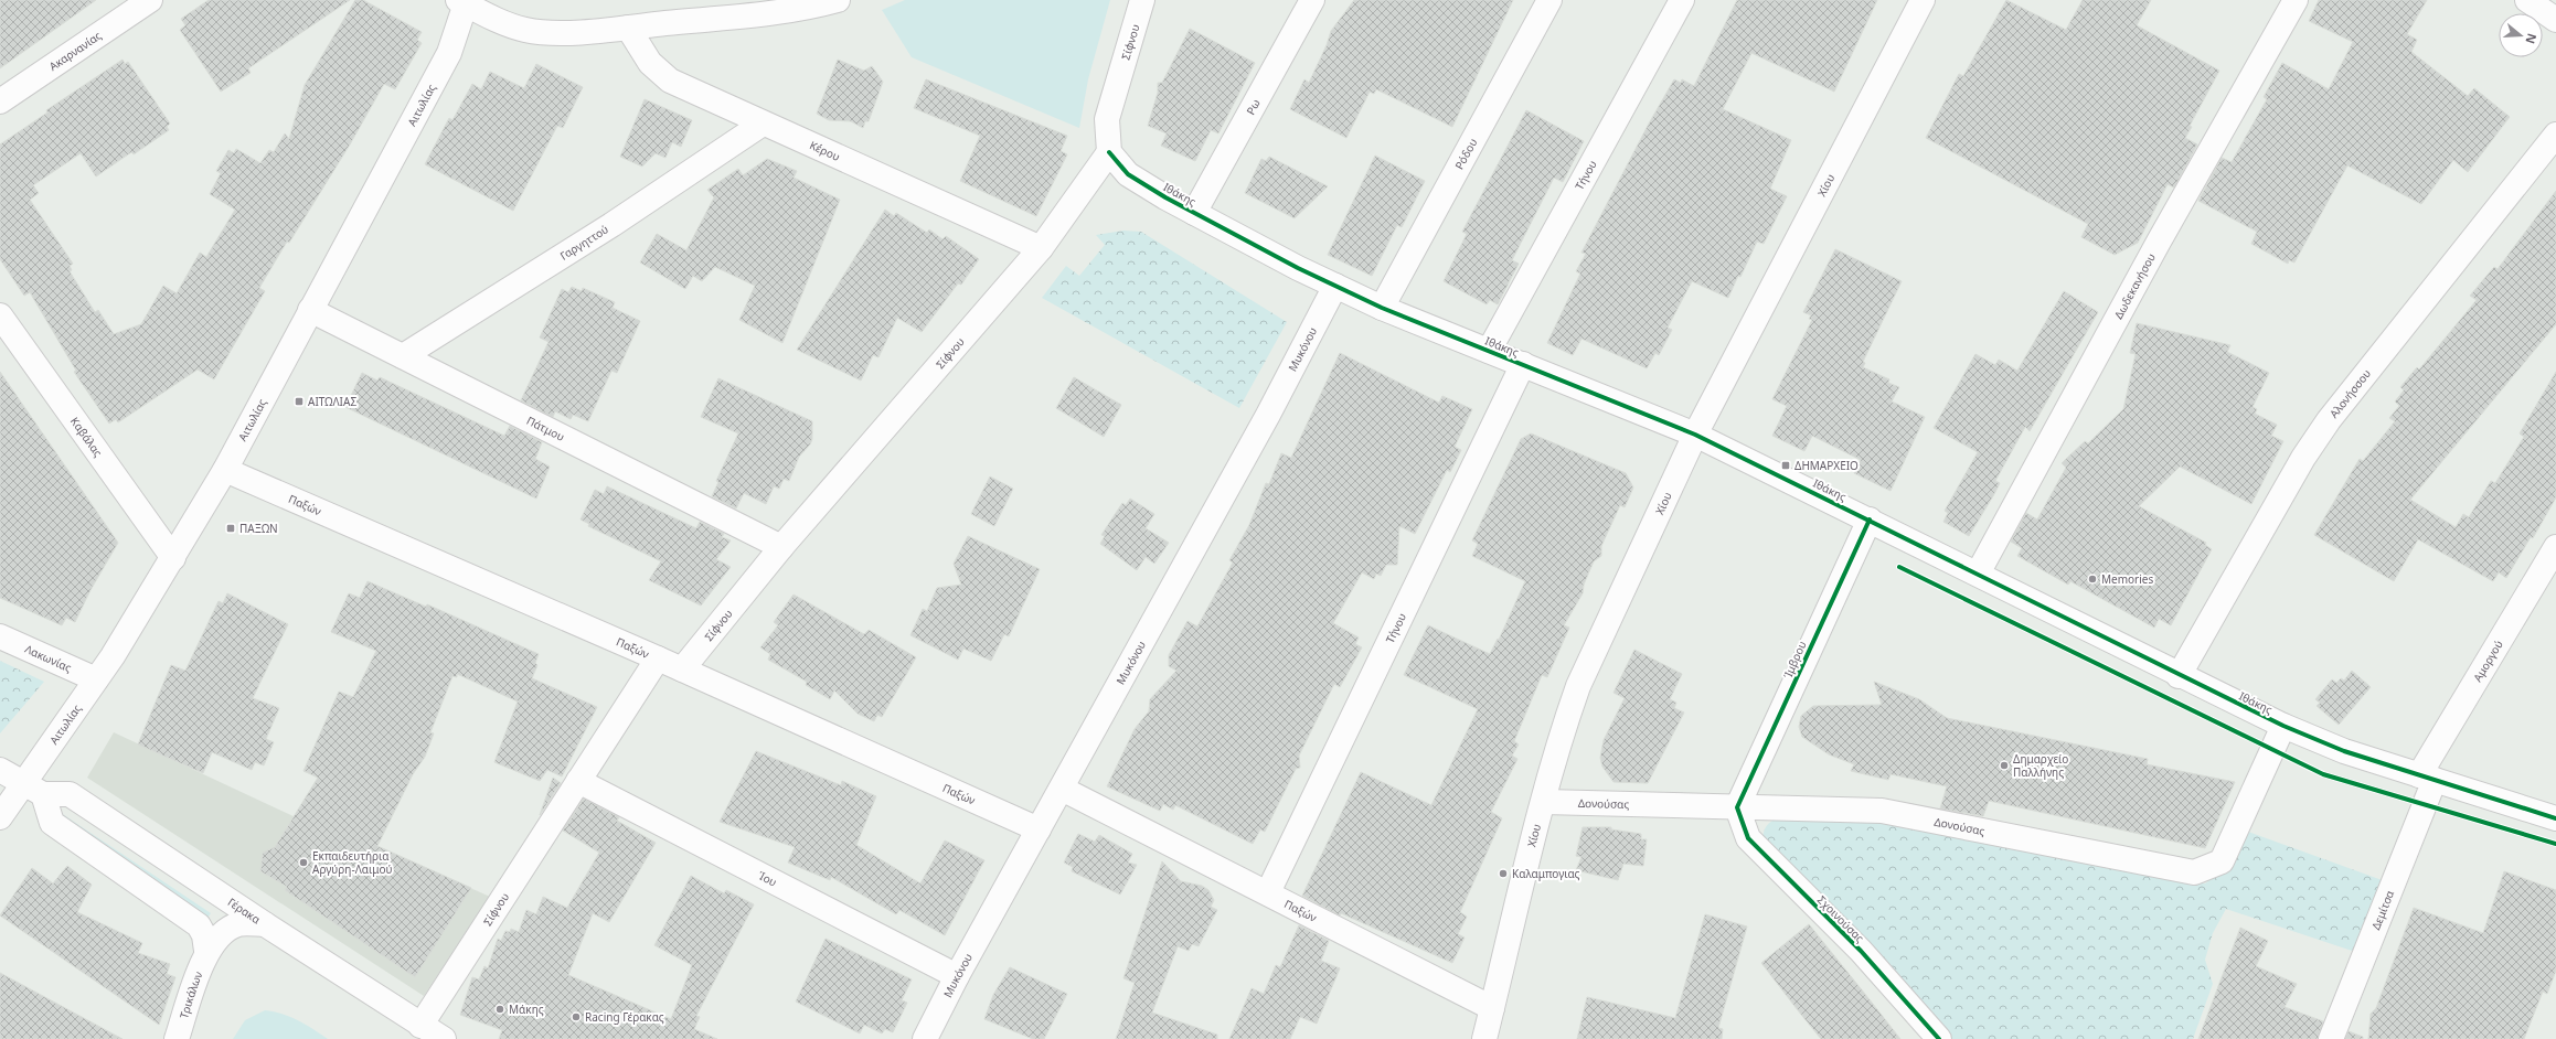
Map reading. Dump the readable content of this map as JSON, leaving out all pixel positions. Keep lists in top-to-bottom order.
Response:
{
  "streets": {
    "street": [
      "Σίφνου",
      "Ακαρνανίας",
      "Αιτωλίας",
      "Ρω",
      "Κέρου",
      "Ρόδου",
      "Τήνου",
      "Χίου",
      "Ιθάκης",
      "Γαργηττού",
      "Δωδεκανήσου",
      "Μυκόνου",
      "Αλονήσσου",
      "Πάτμου",
      "Καβάλας",
      "Παξών",
      "Λακωνίας",
      "Ίμβρου",
      "Αμοργού",
      "Δονούσας",
      "Ίου",
      "Δεμίτσα",
      "Γέρακα",
      "Σχοινούσας",
      "Τρικάλων"
    ]
  },
  "crossings": [
    ["Σίφνου", "Κέρου"],
    ["Σίφνου", "Ιθάκης"],
    ["Σίφνου", "Πάτμου"],
    ["Σίφνου", "Παξών"],
    ["Σίφνου", "Ίου"],
    ["Σίφνου", "Γέρακα"],
    ["Αιτωλίας", "Πάτμου"],
    ["Αιτωλίας", "Καβάλας"],
    ["Αιτωλίας", "Παξών"],
    ["Αιτωλίας", "Λακωνίας"],
    ["Αιτωλίας", "Γέρακα"],
    ["Ρω", "Ιθάκης"],
    ["Κέρου", "Γαργηττού"],
    ["Ρόδου", "Ιθάκης"],
    ["Τήνου", "Ιθάκης"],
    ["Τήνου", "Παξών"],
    ["Χίου", "Ιθάκης"],
    ["Χίου", "Παξών"],
    ["Χίου", "Δονούσας"],
    ["Ιθάκης", "Δωδεκανήσου"],
    ["Ιθάκης", "Μυκόνου"],
    ["Ιθάκης", "Αλονήσσου"],
    ["Ιθάκης", "Ίμβρου"],
    ["Ιθάκης", "Αμοργού"],
    ["Ιθάκης", "Δονούσας"],
    ["Ιθάκης", "Δεμίτσα"],
    ["Γαργηττού", "Πάτμου"],
    ["Μυκόνου", "Παξών"],
    ["Μυκόνου", "Ίου"],
    ["Ίμβρου", "Δονούσας"],
    ["Ίμβρου", "Σχοινούσας"],
    ["Αμοργού", "Δεμίτσα"],
    ["Δονούσας", "Σχοινούσας"]
  ],
  "places": {
    "transit": ["ΑΙΤΩΛΙΑΣ", "ΔΗΜΑΡΧΕΙΟ", "ΠΑΞΩΝ"],
    "other": [
      "Memories",
      "Δημαρχείο Παλλήνης",
      "Εκπαιδευτήρια Αργύρη-Λαιμού",
      "Καλαμπογιας",
      "Μάκης",
      "Racing Γέρακας"
    ]
  },
  "north": "right"
}
